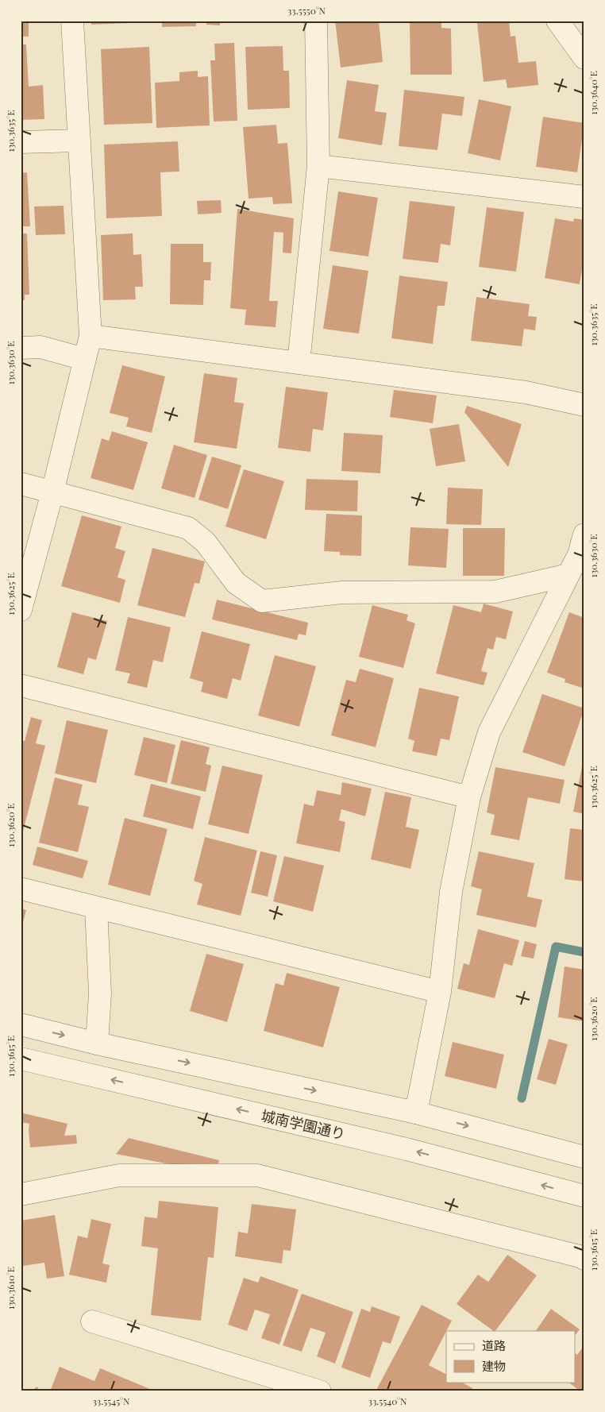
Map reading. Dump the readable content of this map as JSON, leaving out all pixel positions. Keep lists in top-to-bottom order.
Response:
{
  "streets": {
    "street": ["城南学園通り"]
  },
  "legend": ["道路", "建物"],
  "coordinates": [
    "33.5550°N",
    "130.3640°E",
    "130.3635°E",
    "130.3630°E",
    "130.3625°E",
    "130.3620°E",
    "130.3615°E",
    "130.3610°E",
    "33.5545°N",
    "33.5540°N"
  ]
}
